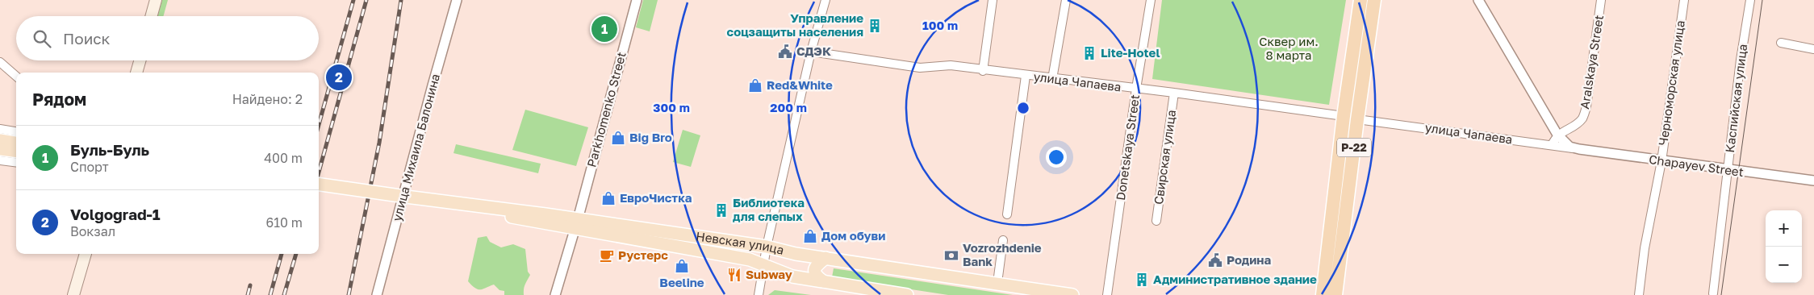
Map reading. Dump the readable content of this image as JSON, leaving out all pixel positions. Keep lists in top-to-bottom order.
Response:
{
  "streets": {
    "highway": ["Р-22"],
    "main road": ["Невская улица"],
    "street": [
      "Aralskaya Street",
      "улица Чапаева",
      "Черноморская улица",
      "Каспийская улица",
      "Parkhomenko Street",
      "улица Михаила Балонина",
      "Donetskaya Street",
      "Свирская улица",
      "Chapayev Street"
    ]
  },
  "crossings": [
    ["улица Чапаева", "Donetskaya Street"],
    ["улица Чапаева", "Р-22"],
    ["улица Чапаева", "Свирская улица"],
    ["улица Чапаева", "Chapayev Street"],
    ["Черноморская улица", "Chapayev Street"],
    ["Каспийская улица", "Chapayev Street"],
    ["Parkhomenko Street", "Невская улица"]
  ],
  "parks": ["Сквер им. 8 марта"],
  "places": {
    "building": [
      "Управление соцзащиты населения",
      "Lite-Hotel",
      "Библиотека для слепых",
      "Административное здание"
    ],
    "public building": ["СДЭК", "Родина"],
    "shop": [
      "Red&White",
      "Big Bro",
      "ЕвроЧистка",
      "Дом обуви",
      "Beeline"
    ],
    "cafe": ["Рустерс"],
    "bank": ["Vozrozhdenie Bank"],
    "restaurant": ["Subway"]
  },
  "page": {
    "pins": ["1", "2"],
    "search": "Поиск",
    "heading": ["Рядом", "Найдено: 2"],
    "list": [
      {
        "mark": "1",
        "name": "Буль-Буль",
        "note": "Спорт",
        "value": "400 m"
      },
      {
        "mark": "2",
        "name": "Volgograd-1",
        "note": "Вокзал",
        "value": "610 m"
      }
    ],
    "map_buttons": ["+", "−"]
  },
  "rings": ["100 m", "200 m", "300 m"]
}
